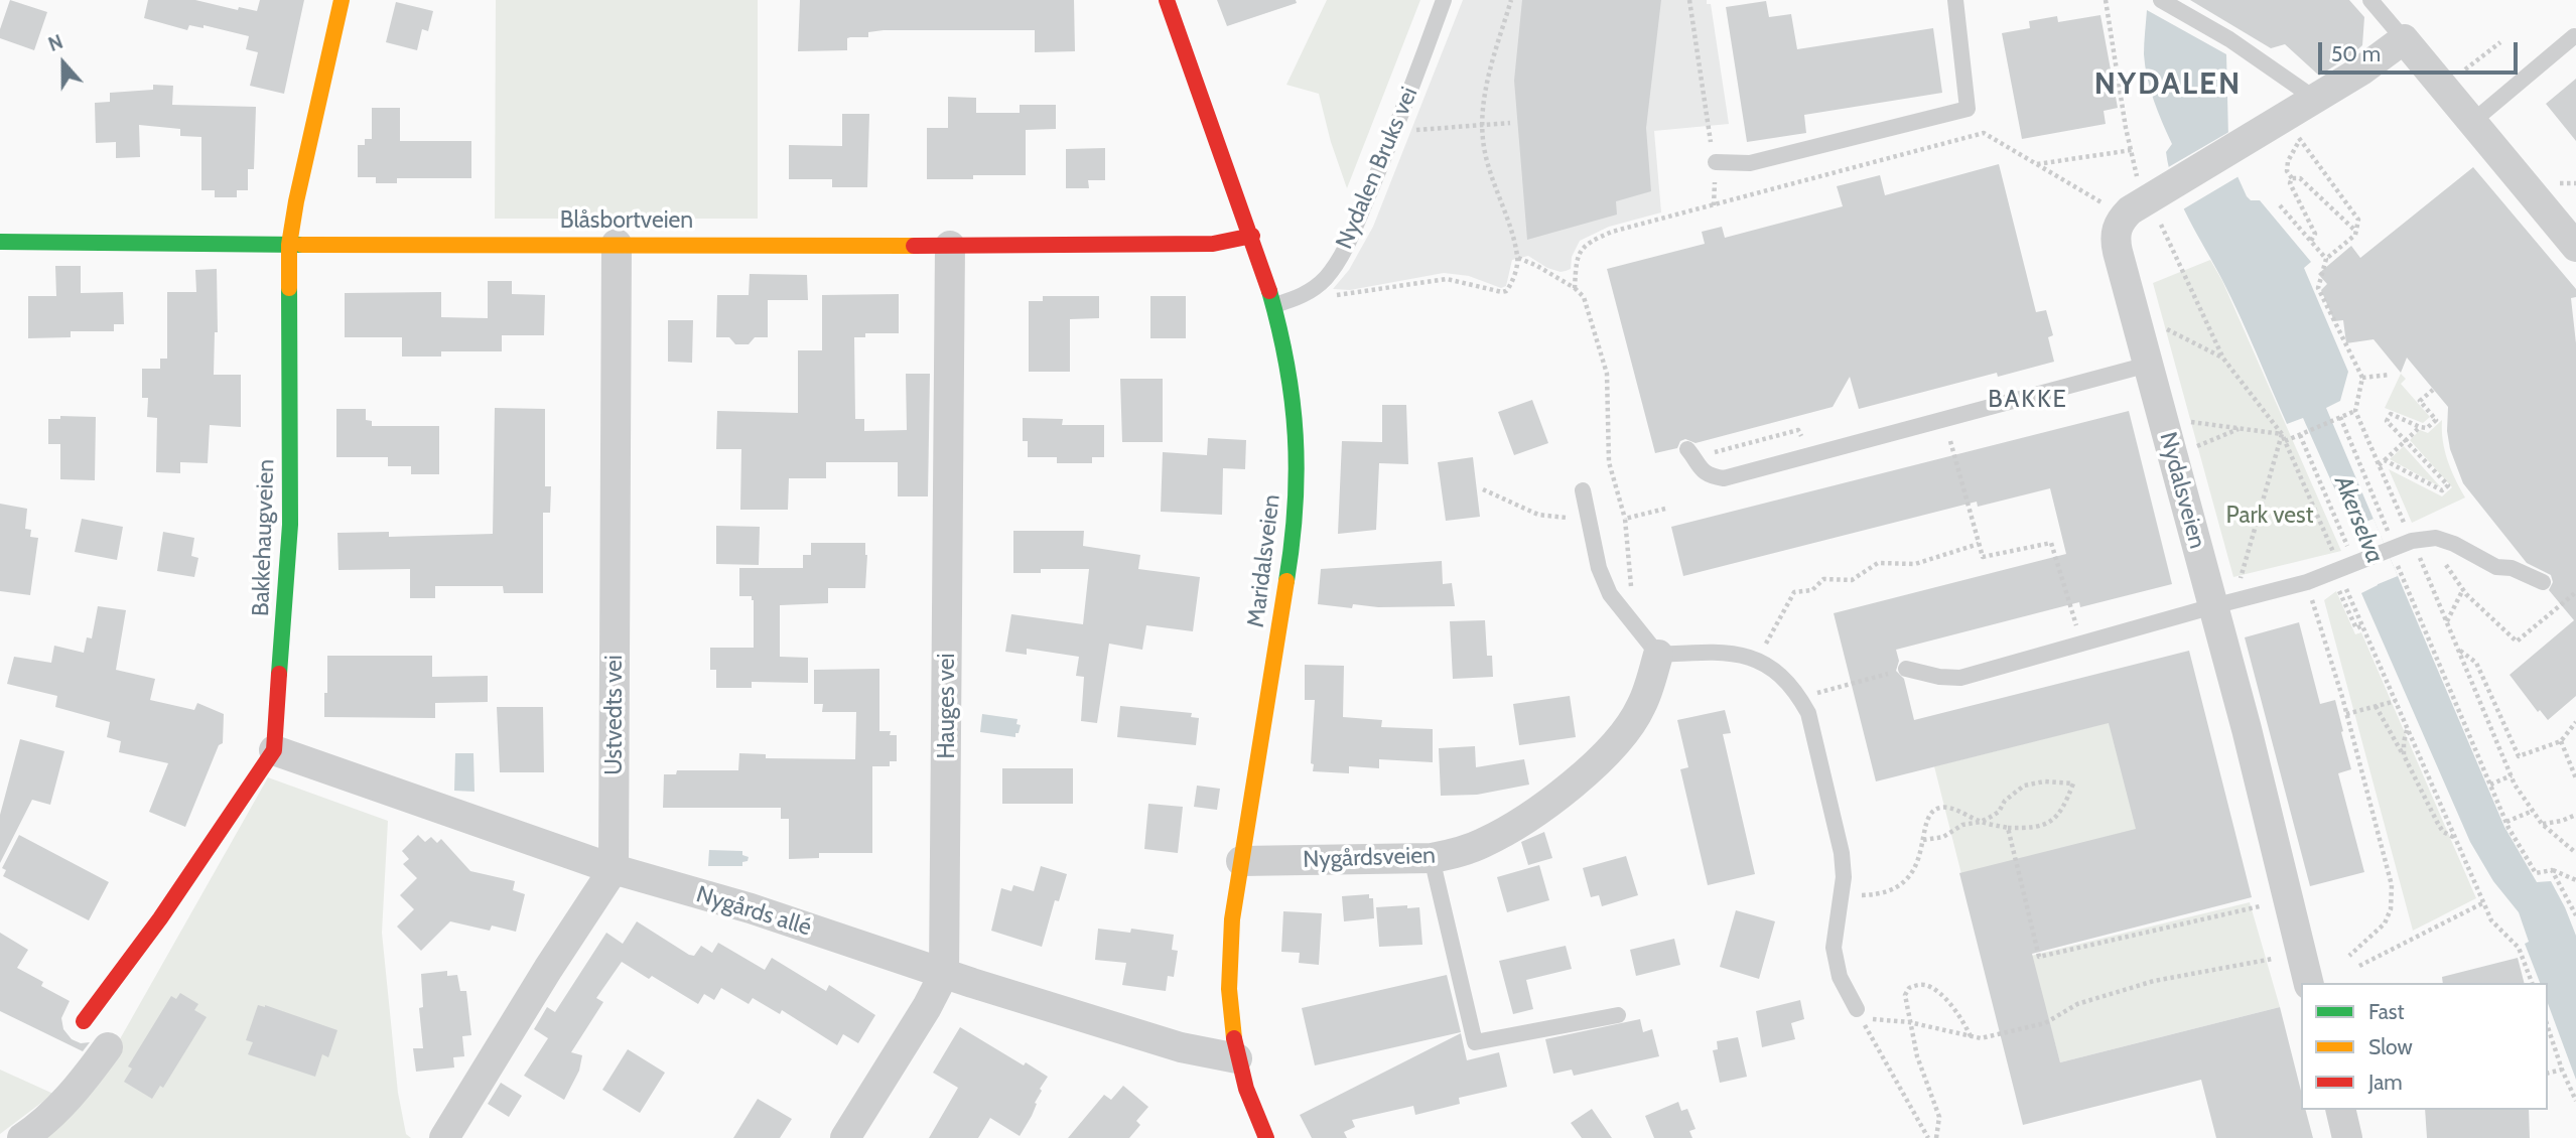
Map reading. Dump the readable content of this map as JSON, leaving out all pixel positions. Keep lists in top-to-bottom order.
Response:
{
  "streets": {
    "street": [
      "Blåsbortveien",
      "Nydalsveien",
      "Bakkehaugveien",
      "Maridalsveien",
      "Hauges vei",
      "Ustvedts vei",
      "Nygårdsveien",
      "Nygårds allé"
    ],
    "lane": ["Nydalen Bruks vei"]
  },
  "crossings": [
    ["Nydalen Bruks vei", "Maridalsveien"],
    ["Blåsbortveien", "Bakkehaugveien"],
    ["Blåsbortveien", "Maridalsveien"],
    ["Blåsbortveien", "Hauges vei"],
    ["Blåsbortveien", "Ustvedts vei"],
    ["Bakkehaugveien", "Nygårds allé"],
    ["Maridalsveien", "Nygårdsveien"],
    ["Maridalsveien", "Nygårds allé"],
    ["Hauges vei", "Nygårds allé"],
    ["Ustvedts vei", "Nygårds allé"]
  ],
  "districts": ["NYDALEN", "BAKKE"],
  "water": ["Akerselva"],
  "parks": ["Park vest"],
  "legend": ["Fast", "Slow", "Jam"],
  "scale_bar": "50 m",
  "north": "top"
}
